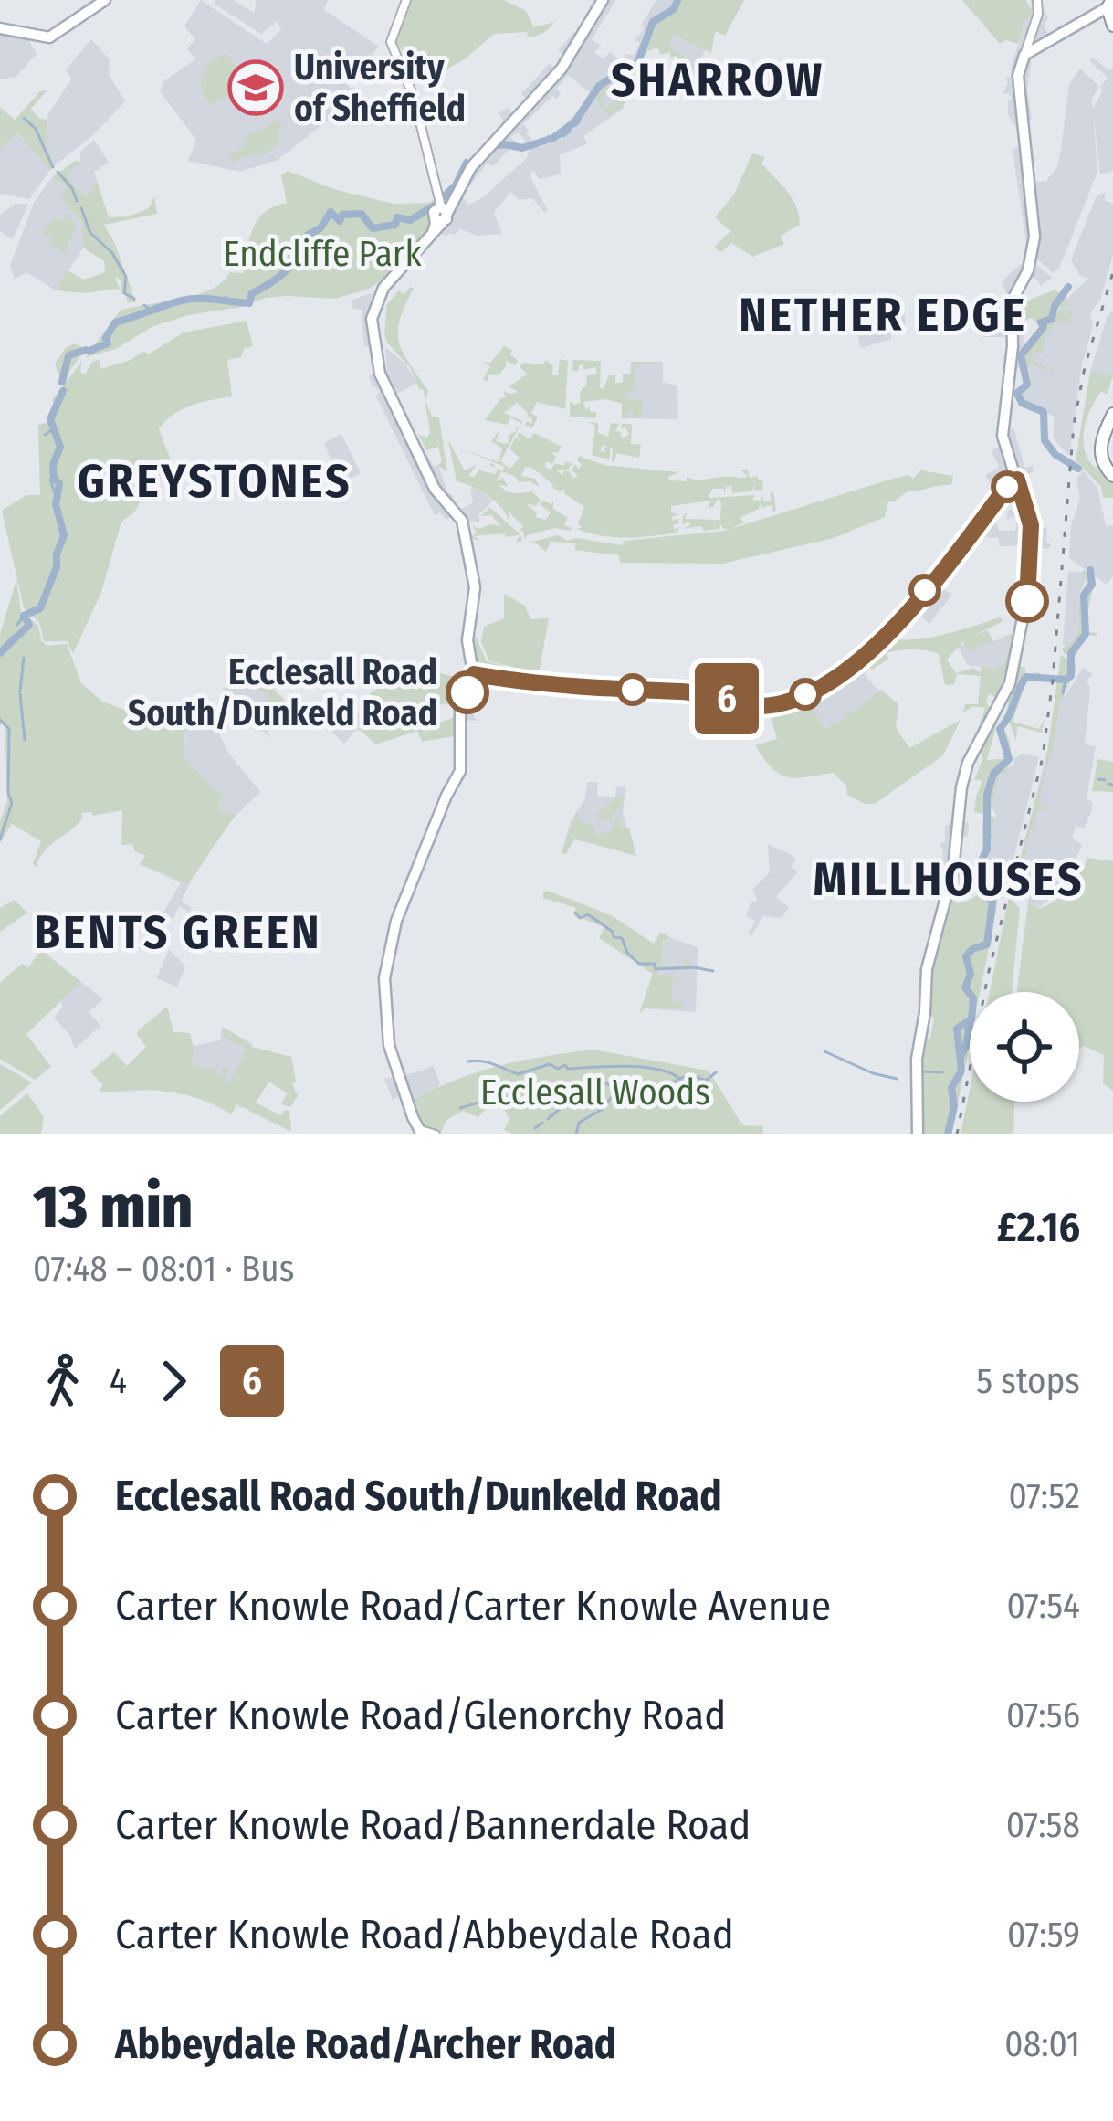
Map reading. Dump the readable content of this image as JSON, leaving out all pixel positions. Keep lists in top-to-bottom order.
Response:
{
  "districts": [
    "SHARROW",
    "NETHER EDGE",
    "GREYSTONES",
    "MILLHOUSES",
    "BENTS GREEN"
  ],
  "parks": ["Endcliffe Park", "Ecclesall Woods"],
  "places": {
    "school or university": ["University of Sheffield"],
    "other": ["Ecclesall Road South/Dunkeld Road"]
  },
  "lines": ["bus line 6"],
  "page": {
    "on_map": "6",
    "heading": ["13 min", "07:48 – 08:01 · Bus", "£2.16"],
    "legs": ["4", "6", "5 stops"],
    "list": [
      {
        "name": "Ecclesall Road South/Dunkeld Road",
        "value": "07:52"
      },
      {
        "name": "Carter Knowle Road/Carter Knowle Avenue",
        "value": "07:54"
      },
      {
        "name": "Carter Knowle Road/Glenorchy Road",
        "value": "07:56"
      },
      {
        "name": "Carter Knowle Road/Bannerdale Road",
        "value": "07:58"
      },
      {
        "name": "Carter Knowle Road/Abbeydale Road",
        "value": "07:59"
      },
      {
        "name": "Abbeydale Road/Archer Road",
        "value": "08:01"
      }
    ]
  }
}
